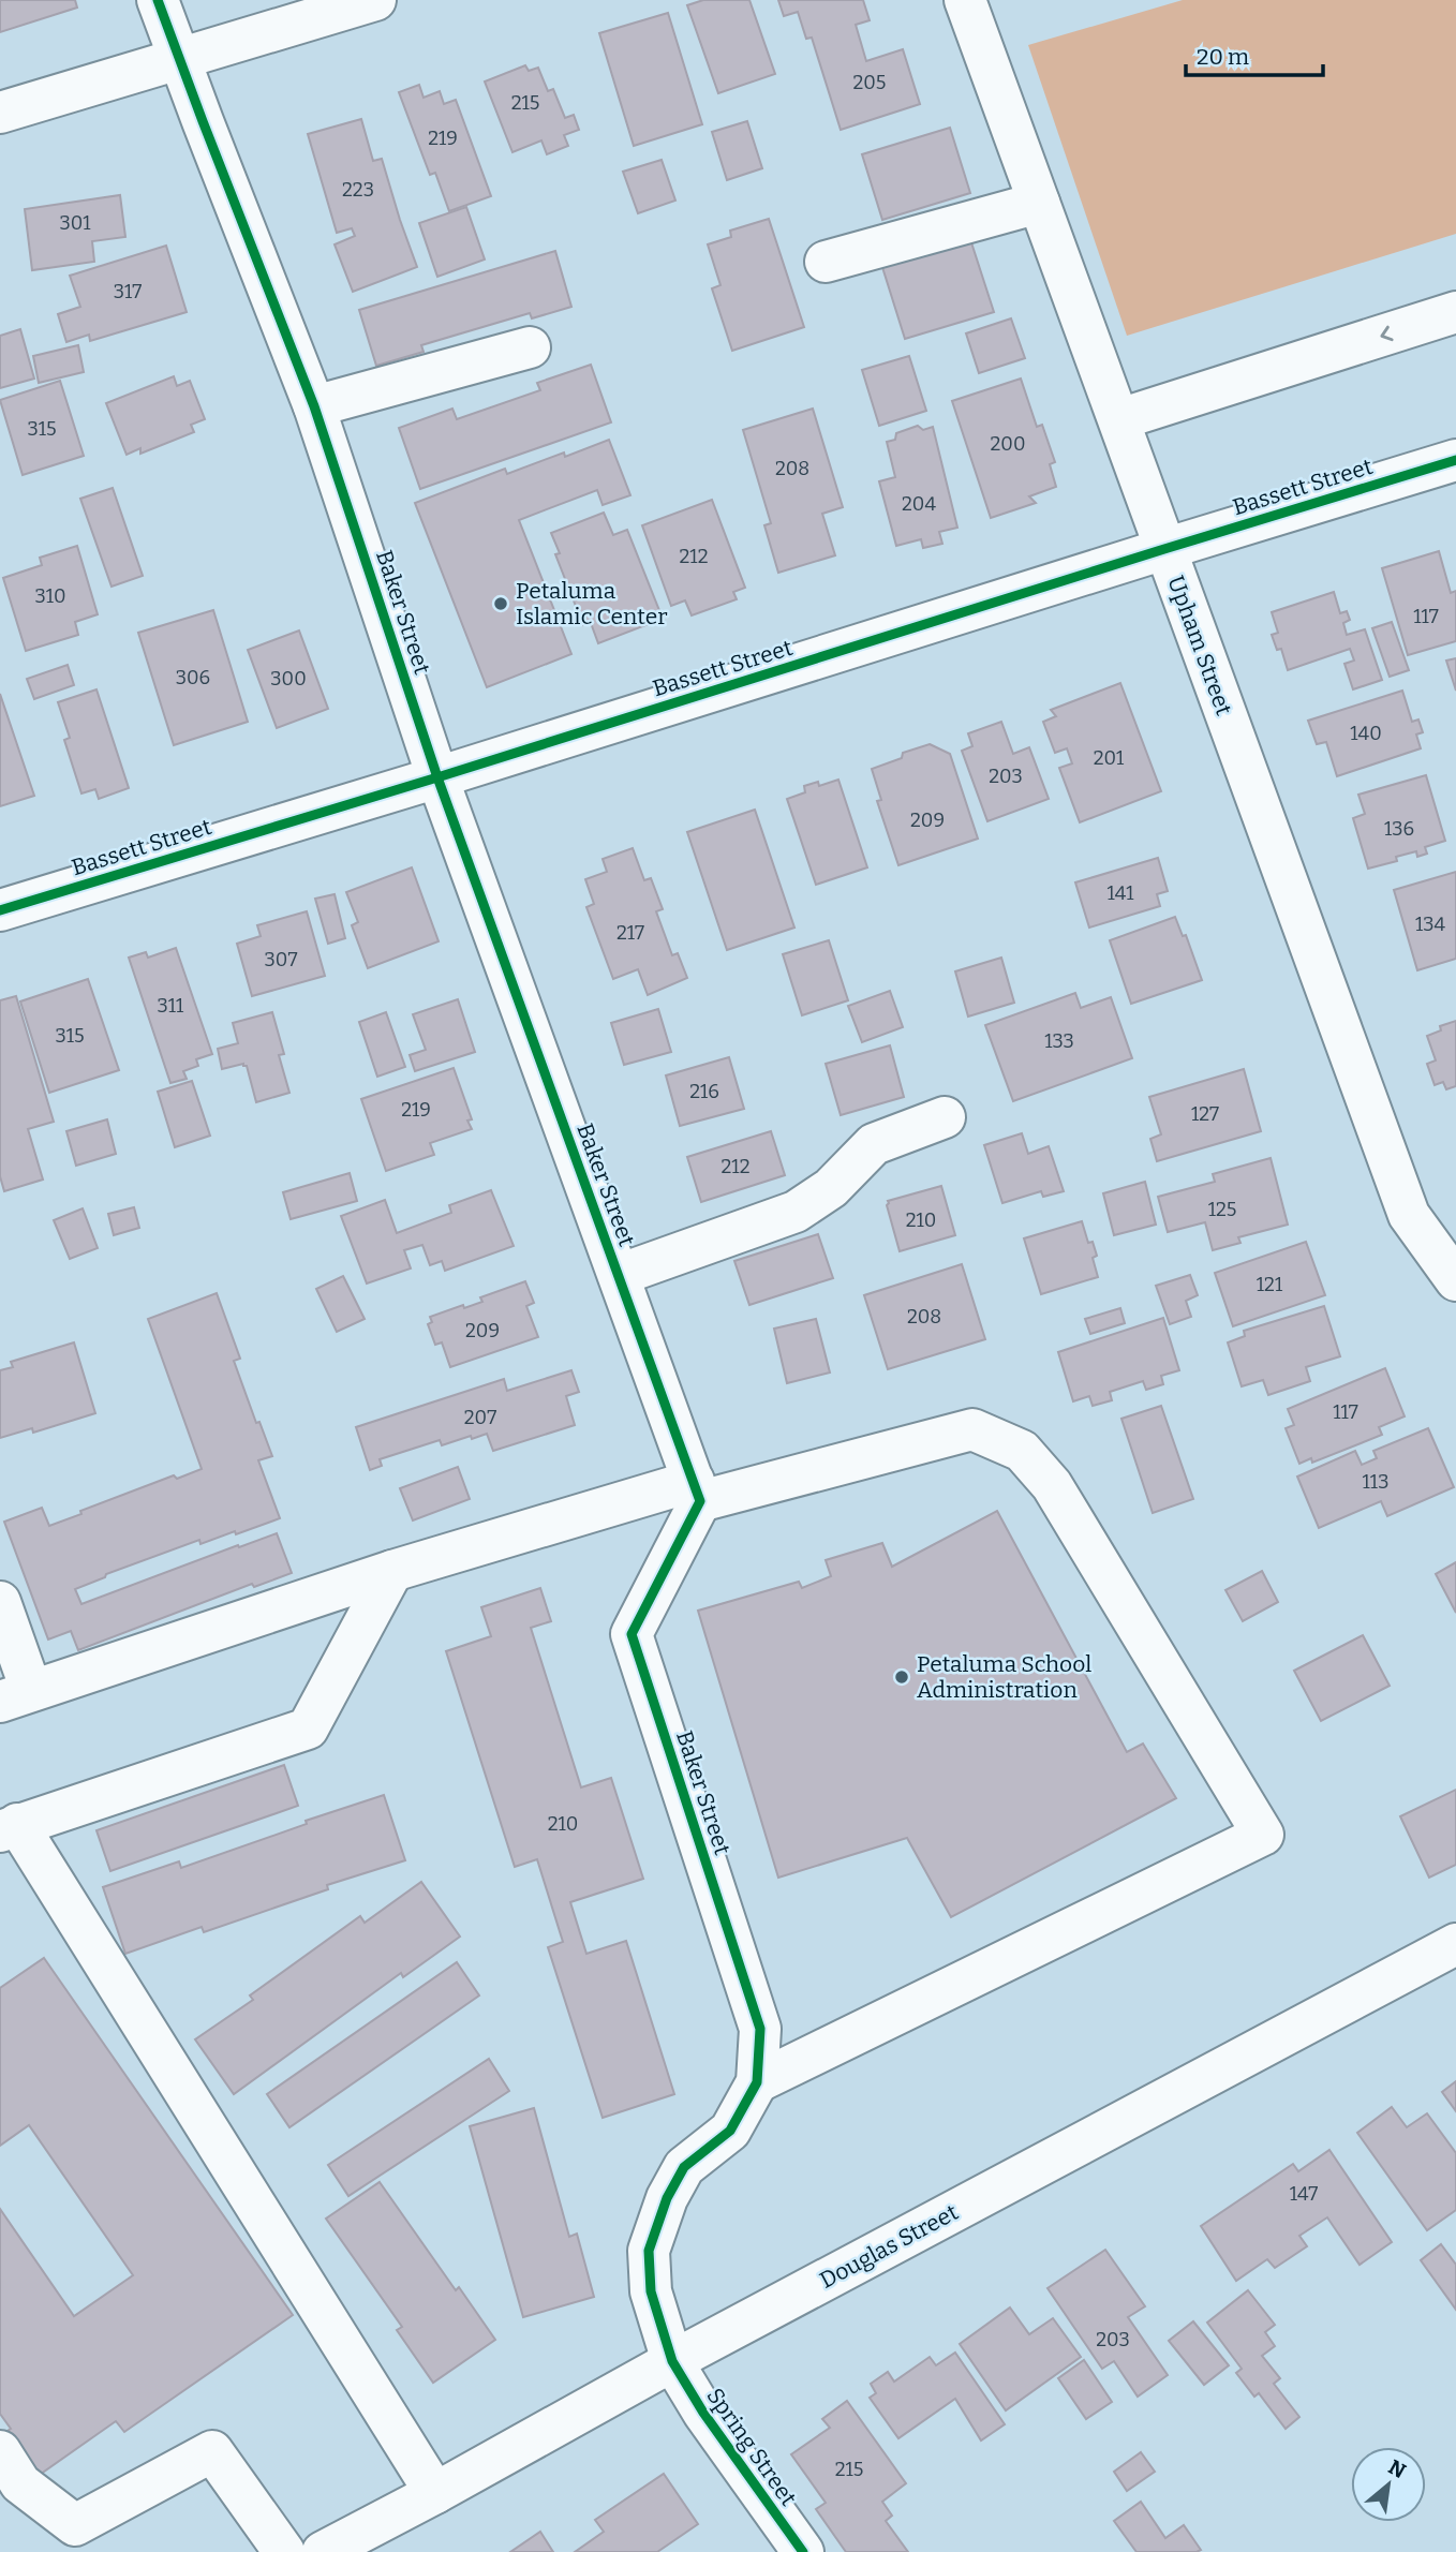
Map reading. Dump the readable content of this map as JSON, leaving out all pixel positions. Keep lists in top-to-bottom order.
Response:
{
  "streets": {
    "street": [
      "Bassett Street",
      "Baker Street",
      "Upham Street",
      "Douglas Street",
      "Spring Street"
    ]
  },
  "crossings": [
    ["Bassett Street", "Baker Street"],
    ["Bassett Street", "Upham Street"],
    ["Baker Street", "Douglas Street"],
    ["Baker Street", "Spring Street"],
    ["Douglas Street", "Spring Street"]
  ],
  "places": ["Petaluma Islamic Center", "Petaluma School Administration"],
  "house_numbers": [
    "205",
    "215",
    "219",
    "223",
    "301",
    "317",
    "315",
    "200",
    "208",
    "204",
    "212",
    "310",
    "117",
    "306",
    "300",
    "140",
    "201",
    "203",
    "209",
    "136",
    "141",
    "134",
    "217",
    "307",
    "311",
    "315",
    "133",
    "216",
    "219",
    "127",
    "212",
    "125",
    "210",
    "121",
    "208",
    "209",
    "117",
    "207",
    "113",
    "210",
    "147",
    "203",
    "215"
  ],
  "scale_bar": "20 m",
  "north": "top right"
}
